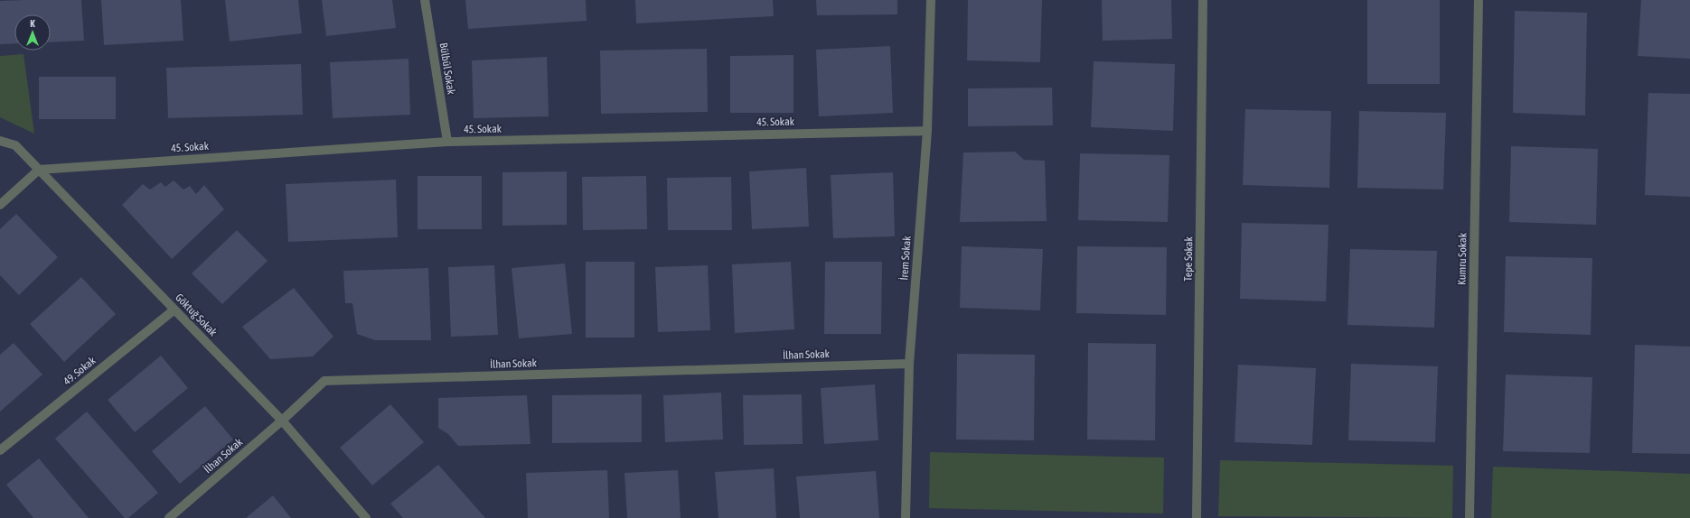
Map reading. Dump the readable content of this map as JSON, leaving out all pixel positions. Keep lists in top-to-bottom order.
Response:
{
  "streets": {
    "street": [
      "Bülbül Sokak",
      "45. Sokak",
      "İrem Sokak",
      "Tepe Sokak",
      "Kumru Sokak",
      "Göktuğ Sokak",
      "İlhan Sokak",
      "49. Sokak"
    ]
  },
  "crossings": [
    ["Bülbül Sokak", "45. Sokak"],
    ["45. Sokak", "İrem Sokak"],
    ["45. Sokak", "Göktuğ Sokak"],
    ["İrem Sokak", "İlhan Sokak"],
    ["Göktuğ Sokak", "İlhan Sokak"],
    ["Göktuğ Sokak", "49. Sokak"]
  ],
  "north": "top"
}
